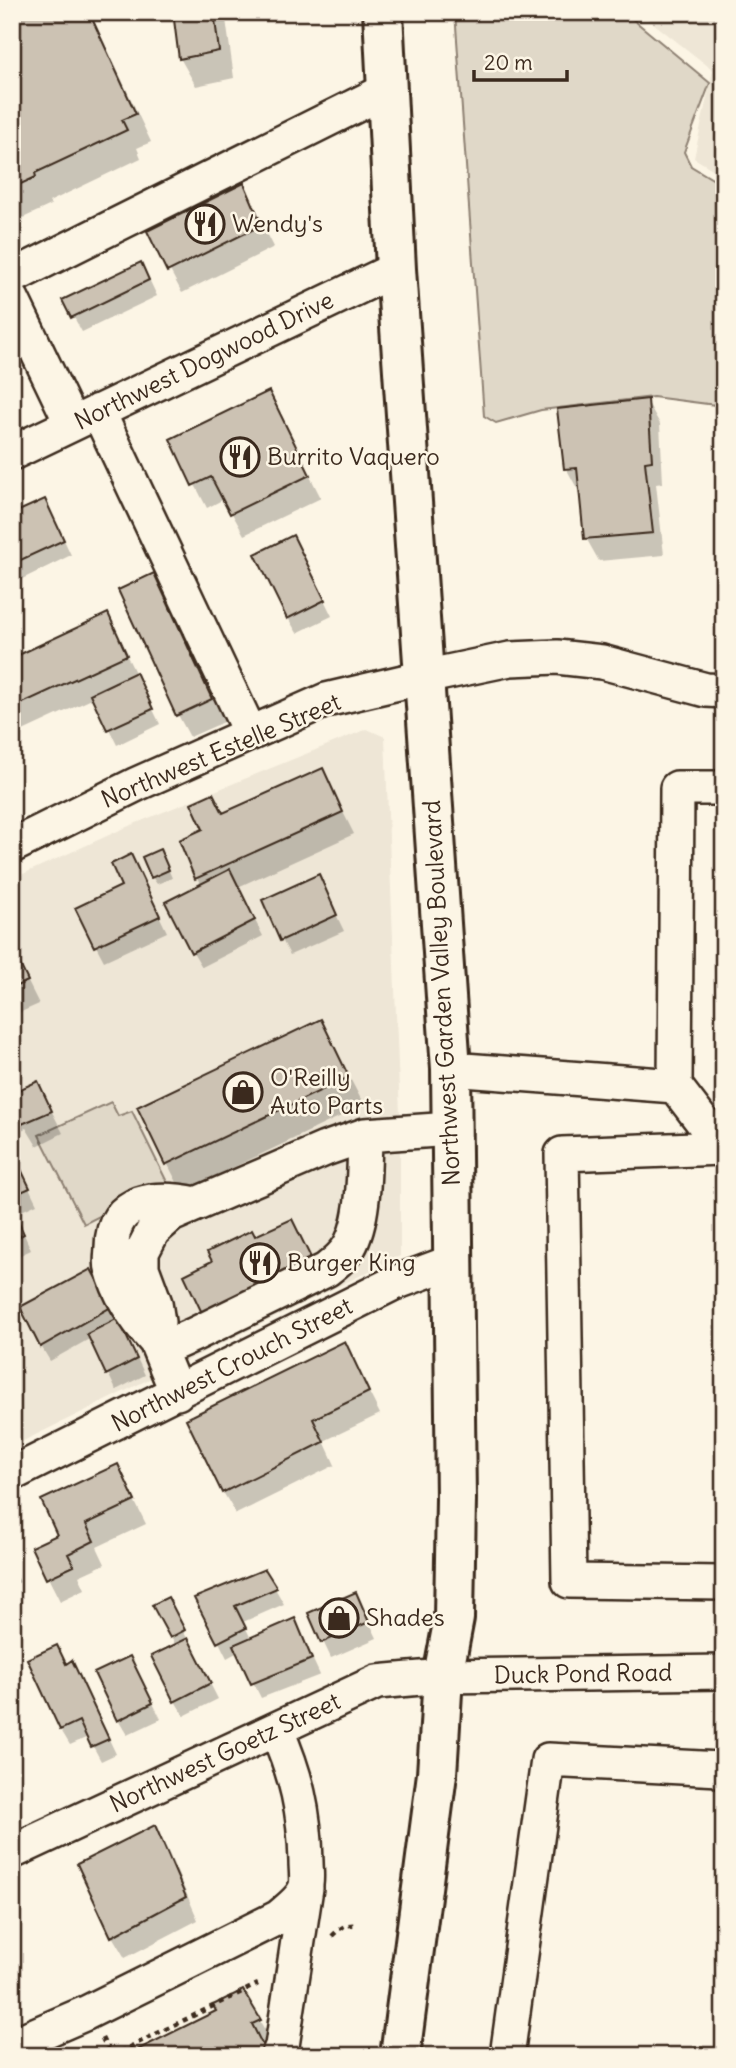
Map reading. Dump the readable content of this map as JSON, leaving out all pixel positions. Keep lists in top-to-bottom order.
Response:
{
  "streets": {
    "main road": ["Northwest Garden Valley Boulevard"],
    "street": [
      "Northwest Dogwood Drive",
      "Northwest Estelle Street",
      "Northwest Crouch Street",
      "Duck Pond Road",
      "Northwest Goetz Street"
    ]
  },
  "crossings": [
    ["Northwest Dogwood Drive", "Northwest Garden Valley Boulevard"],
    ["Northwest Estelle Street", "Northwest Garden Valley Boulevard"],
    ["Northwest Garden Valley Boulevard", "Northwest Crouch Street"],
    ["Northwest Garden Valley Boulevard", "Duck Pond Road"],
    ["Northwest Garden Valley Boulevard", "Northwest Goetz Street"],
    ["Duck Pond Road", "Northwest Goetz Street"]
  ],
  "places": {
    "restaurant": ["Wendy's", "Burrito Vaquero", "Burger King"],
    "shop": ["O'Reilly Auto Parts", "Shades"]
  },
  "scale_bar": "20 m"
}
